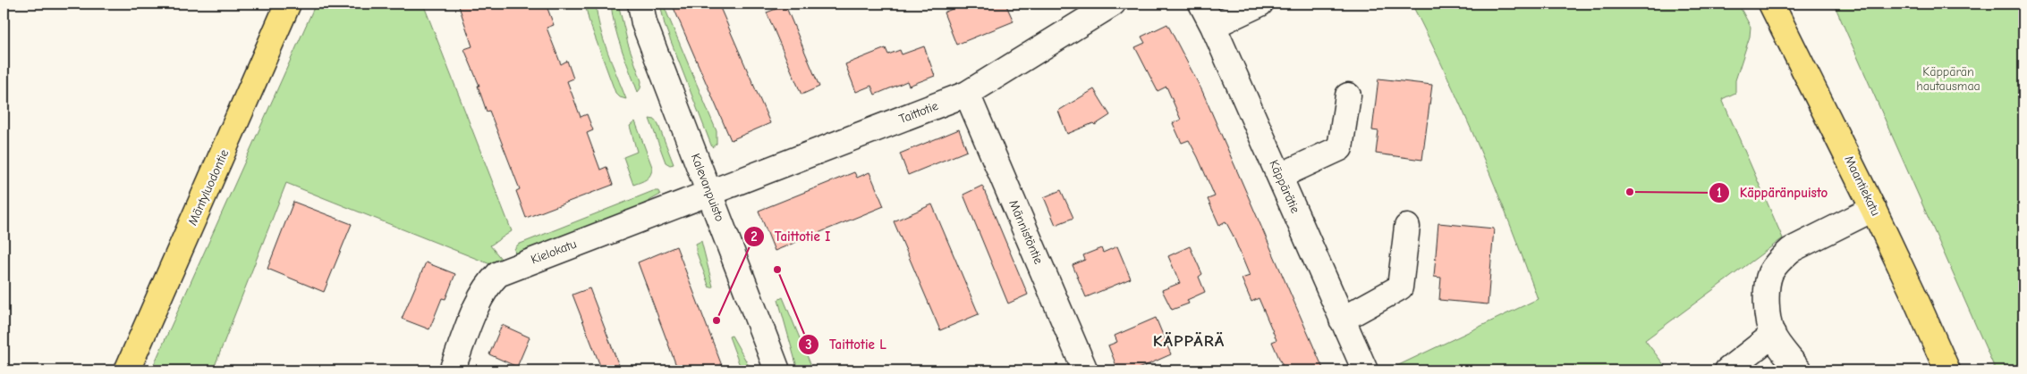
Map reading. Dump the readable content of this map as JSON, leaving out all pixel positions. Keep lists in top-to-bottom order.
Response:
{
  "streets": {
    "main road": ["Maantiekatu", "Mäntyluodontie"],
    "street": [
      "Taittotie",
      "Käppärätie",
      "Kalevanpuisto",
      "Männistöntie",
      "Kielokatu"
    ]
  },
  "crossings": [
    ["Taittotie", "Kalevanpuisto"],
    ["Taittotie", "Männistöntie"],
    ["Taittotie", "Kielokatu"],
    ["Kalevanpuisto", "Kielokatu"]
  ],
  "districts": ["KÄPPÄRÄ"],
  "parks": ["Käppärän hautausmaa"],
  "places": ["Käppäränpuisto", "Taittotie L", "Taittotie I"]
}
